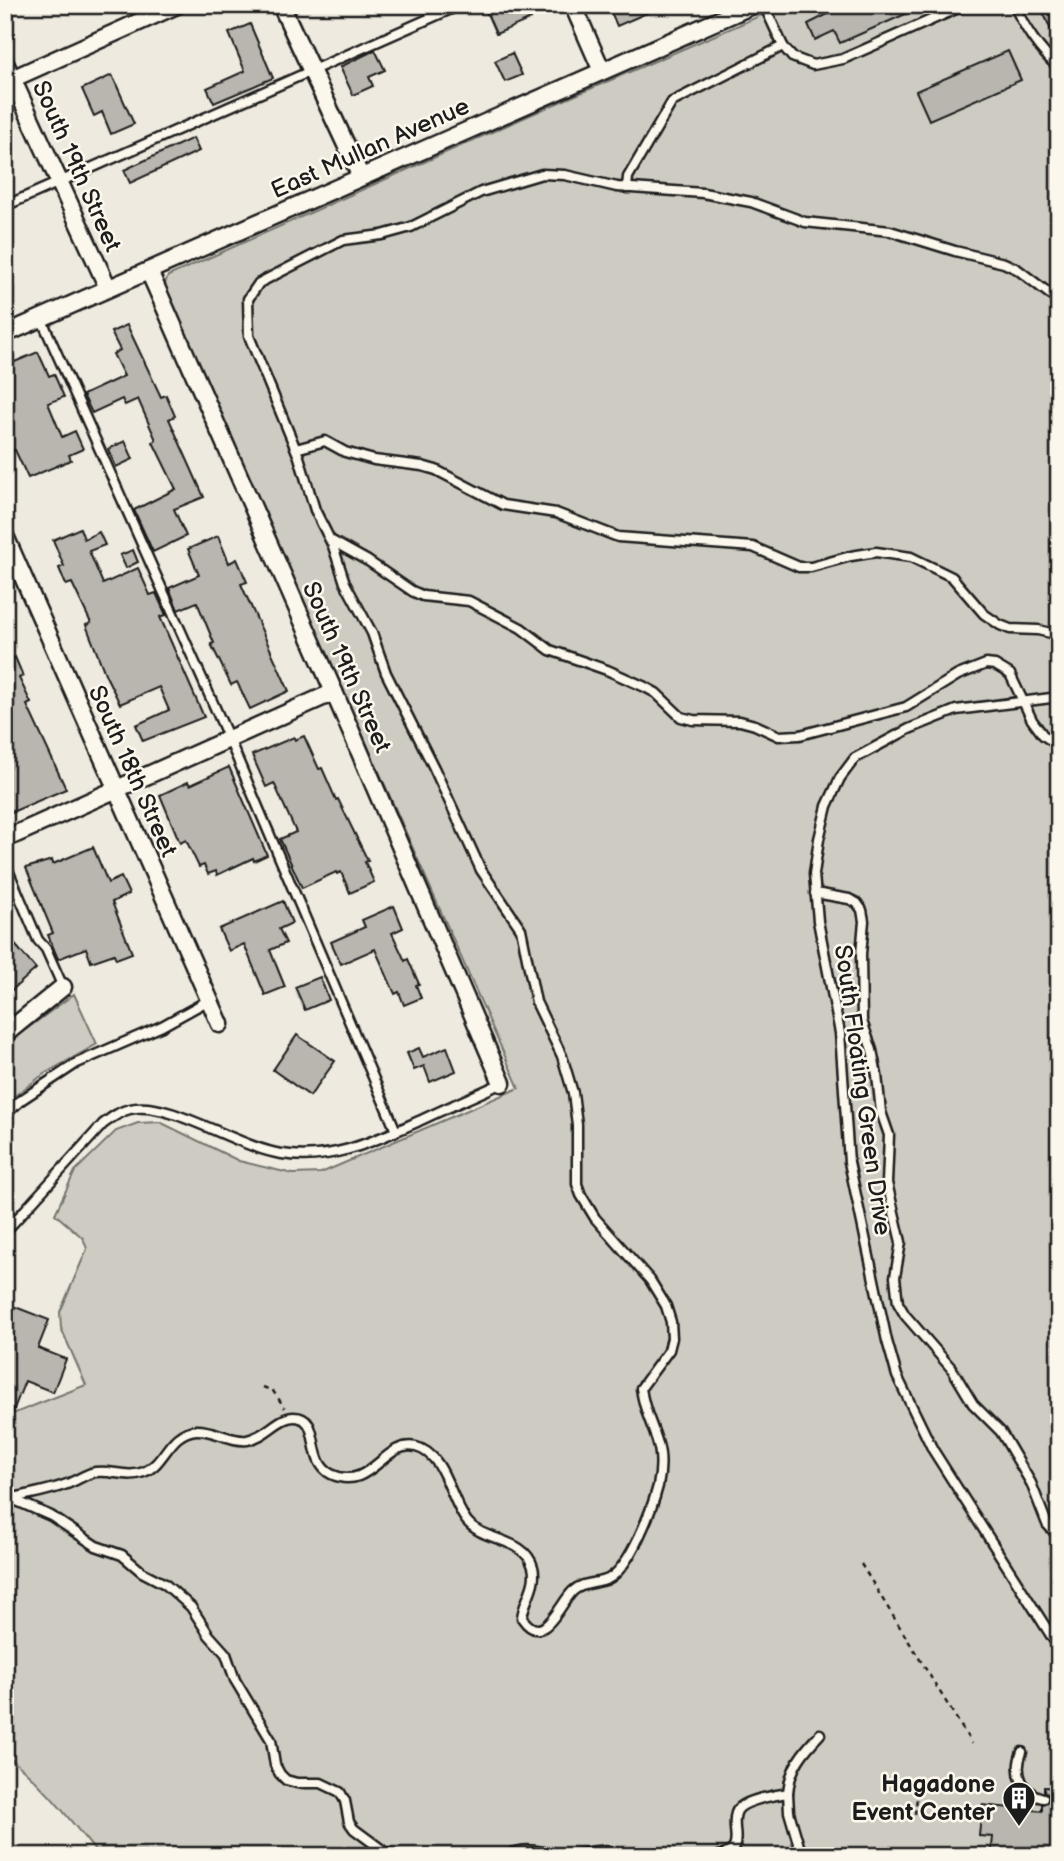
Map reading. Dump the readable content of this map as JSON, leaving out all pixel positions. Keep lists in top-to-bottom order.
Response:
{
  "streets": {
    "street": ["East Mullan Avenue", "South 19th Street", "South 18th Street"],
    "lane": ["South Floating Green Drive"]
  },
  "crossings": [
    ["East Mullan Avenue", "South 19th Street"]
  ],
  "places": {
    "building": ["Hagadone Event Center"]
  }
}
